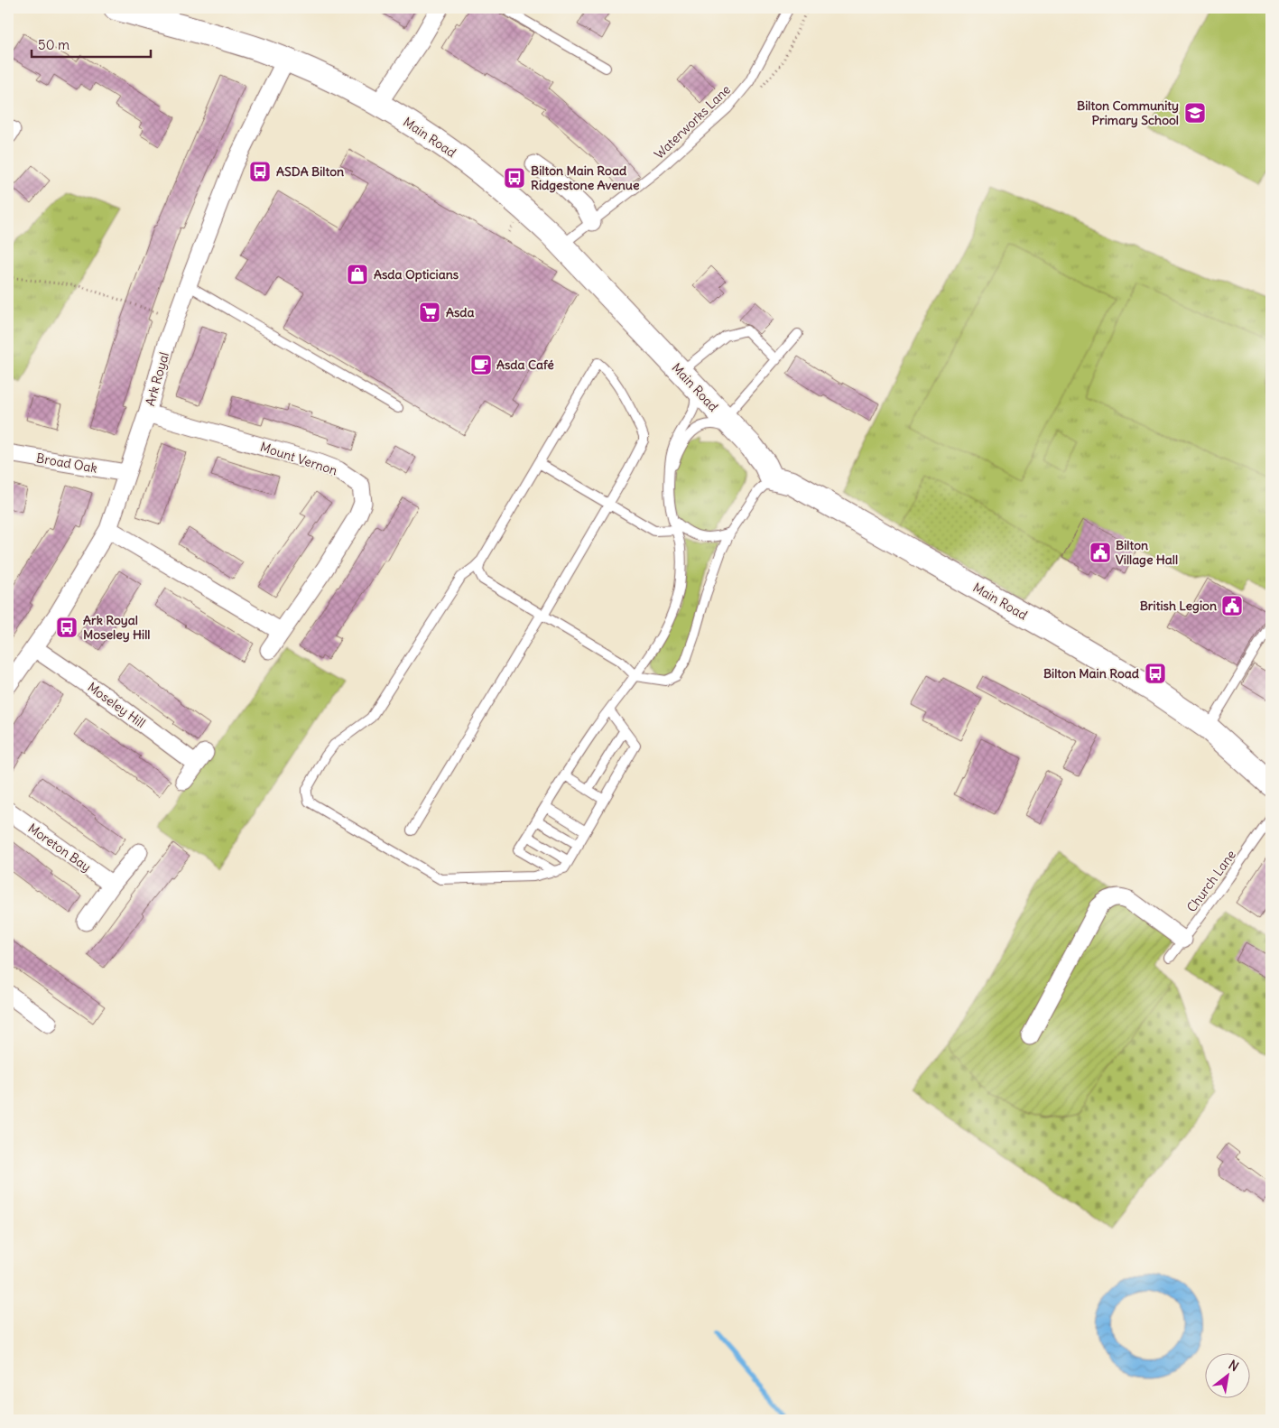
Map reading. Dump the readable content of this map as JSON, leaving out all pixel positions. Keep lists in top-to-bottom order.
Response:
{
  "streets": {
    "main road": ["Main Road"],
    "street": [
      "Ark Royal",
      "Mount Vernon",
      "Broad Oak",
      "Moseley Hill",
      "Moreton Bay"
    ],
    "lane": ["Waterworks Lane", "Church Lane"]
  },
  "crossings": [
    ["Waterworks Lane", "Main Road"],
    ["Main Road", "Ark Royal"],
    ["Ark Royal", "Mount Vernon"],
    ["Ark Royal", "Broad Oak"],
    ["Ark Royal", "Moseley Hill"]
  ],
  "places": {
    "school or university": ["Bilton Community Primary School"],
    "bus stop": [
      "ASDA Bilton",
      "Bilton Main Road Ridgestone Avenue",
      "Ark Royal Moseley Hill",
      "Bilton Main Road"
    ],
    "shop": ["Asda Opticians"],
    "supermarket": ["Asda"],
    "cafe": ["Asda Café"],
    "public building": ["Bilton Village Hall", "British Legion"]
  },
  "scale_bar": "50 m",
  "north": "top right"
}
